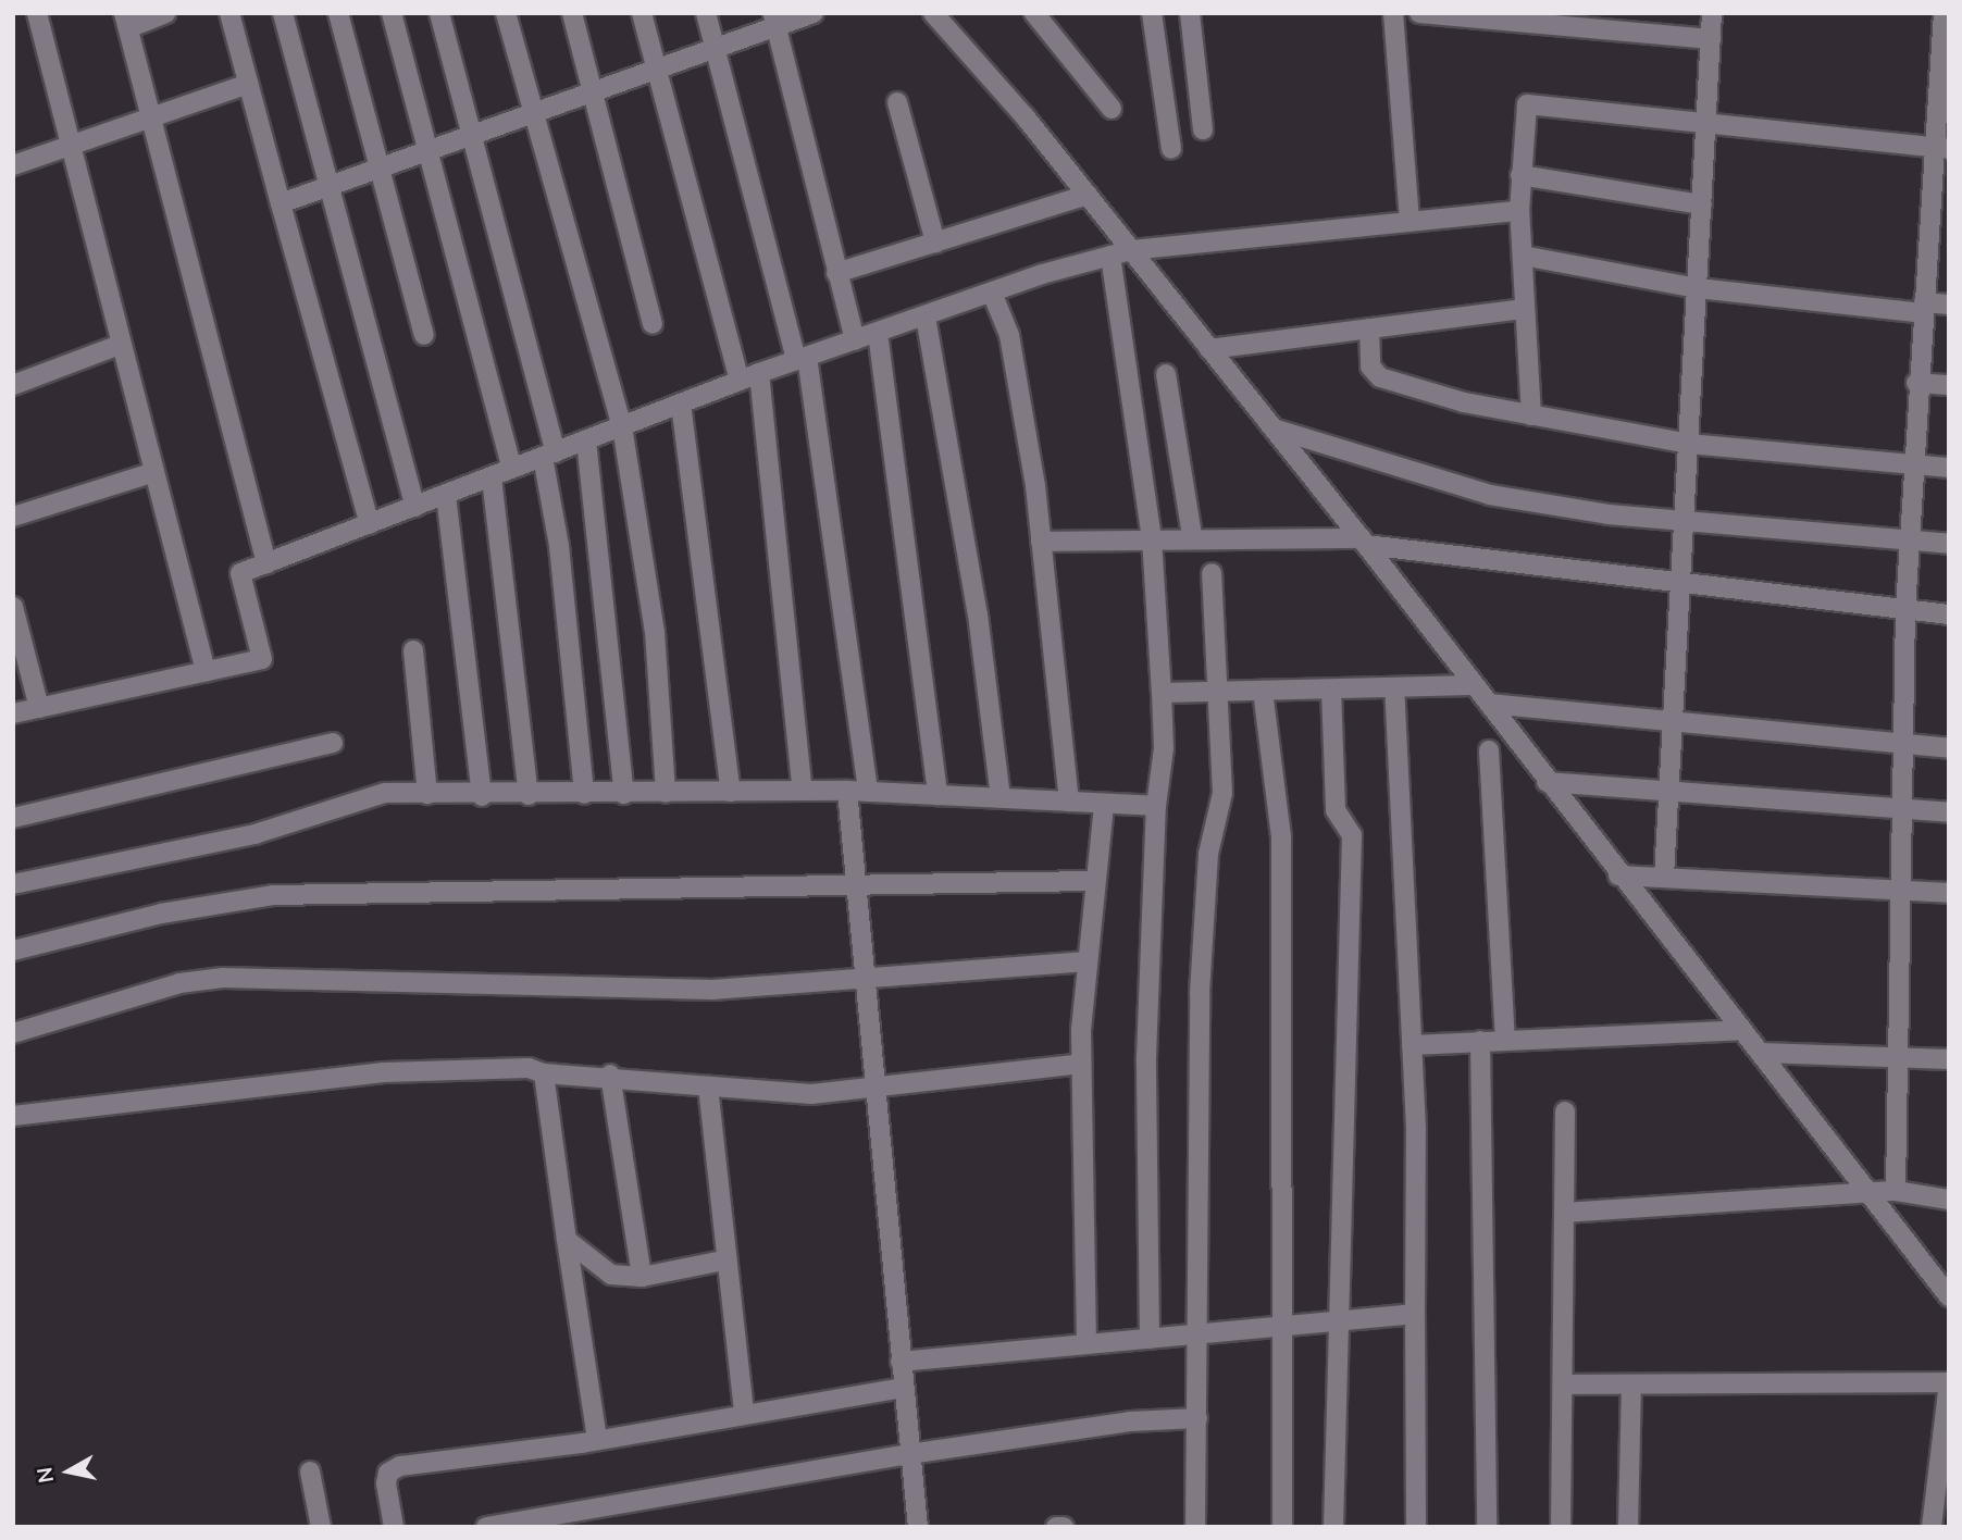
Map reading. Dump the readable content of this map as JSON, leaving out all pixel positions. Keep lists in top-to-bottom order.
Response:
{
  "north": "left"
}
